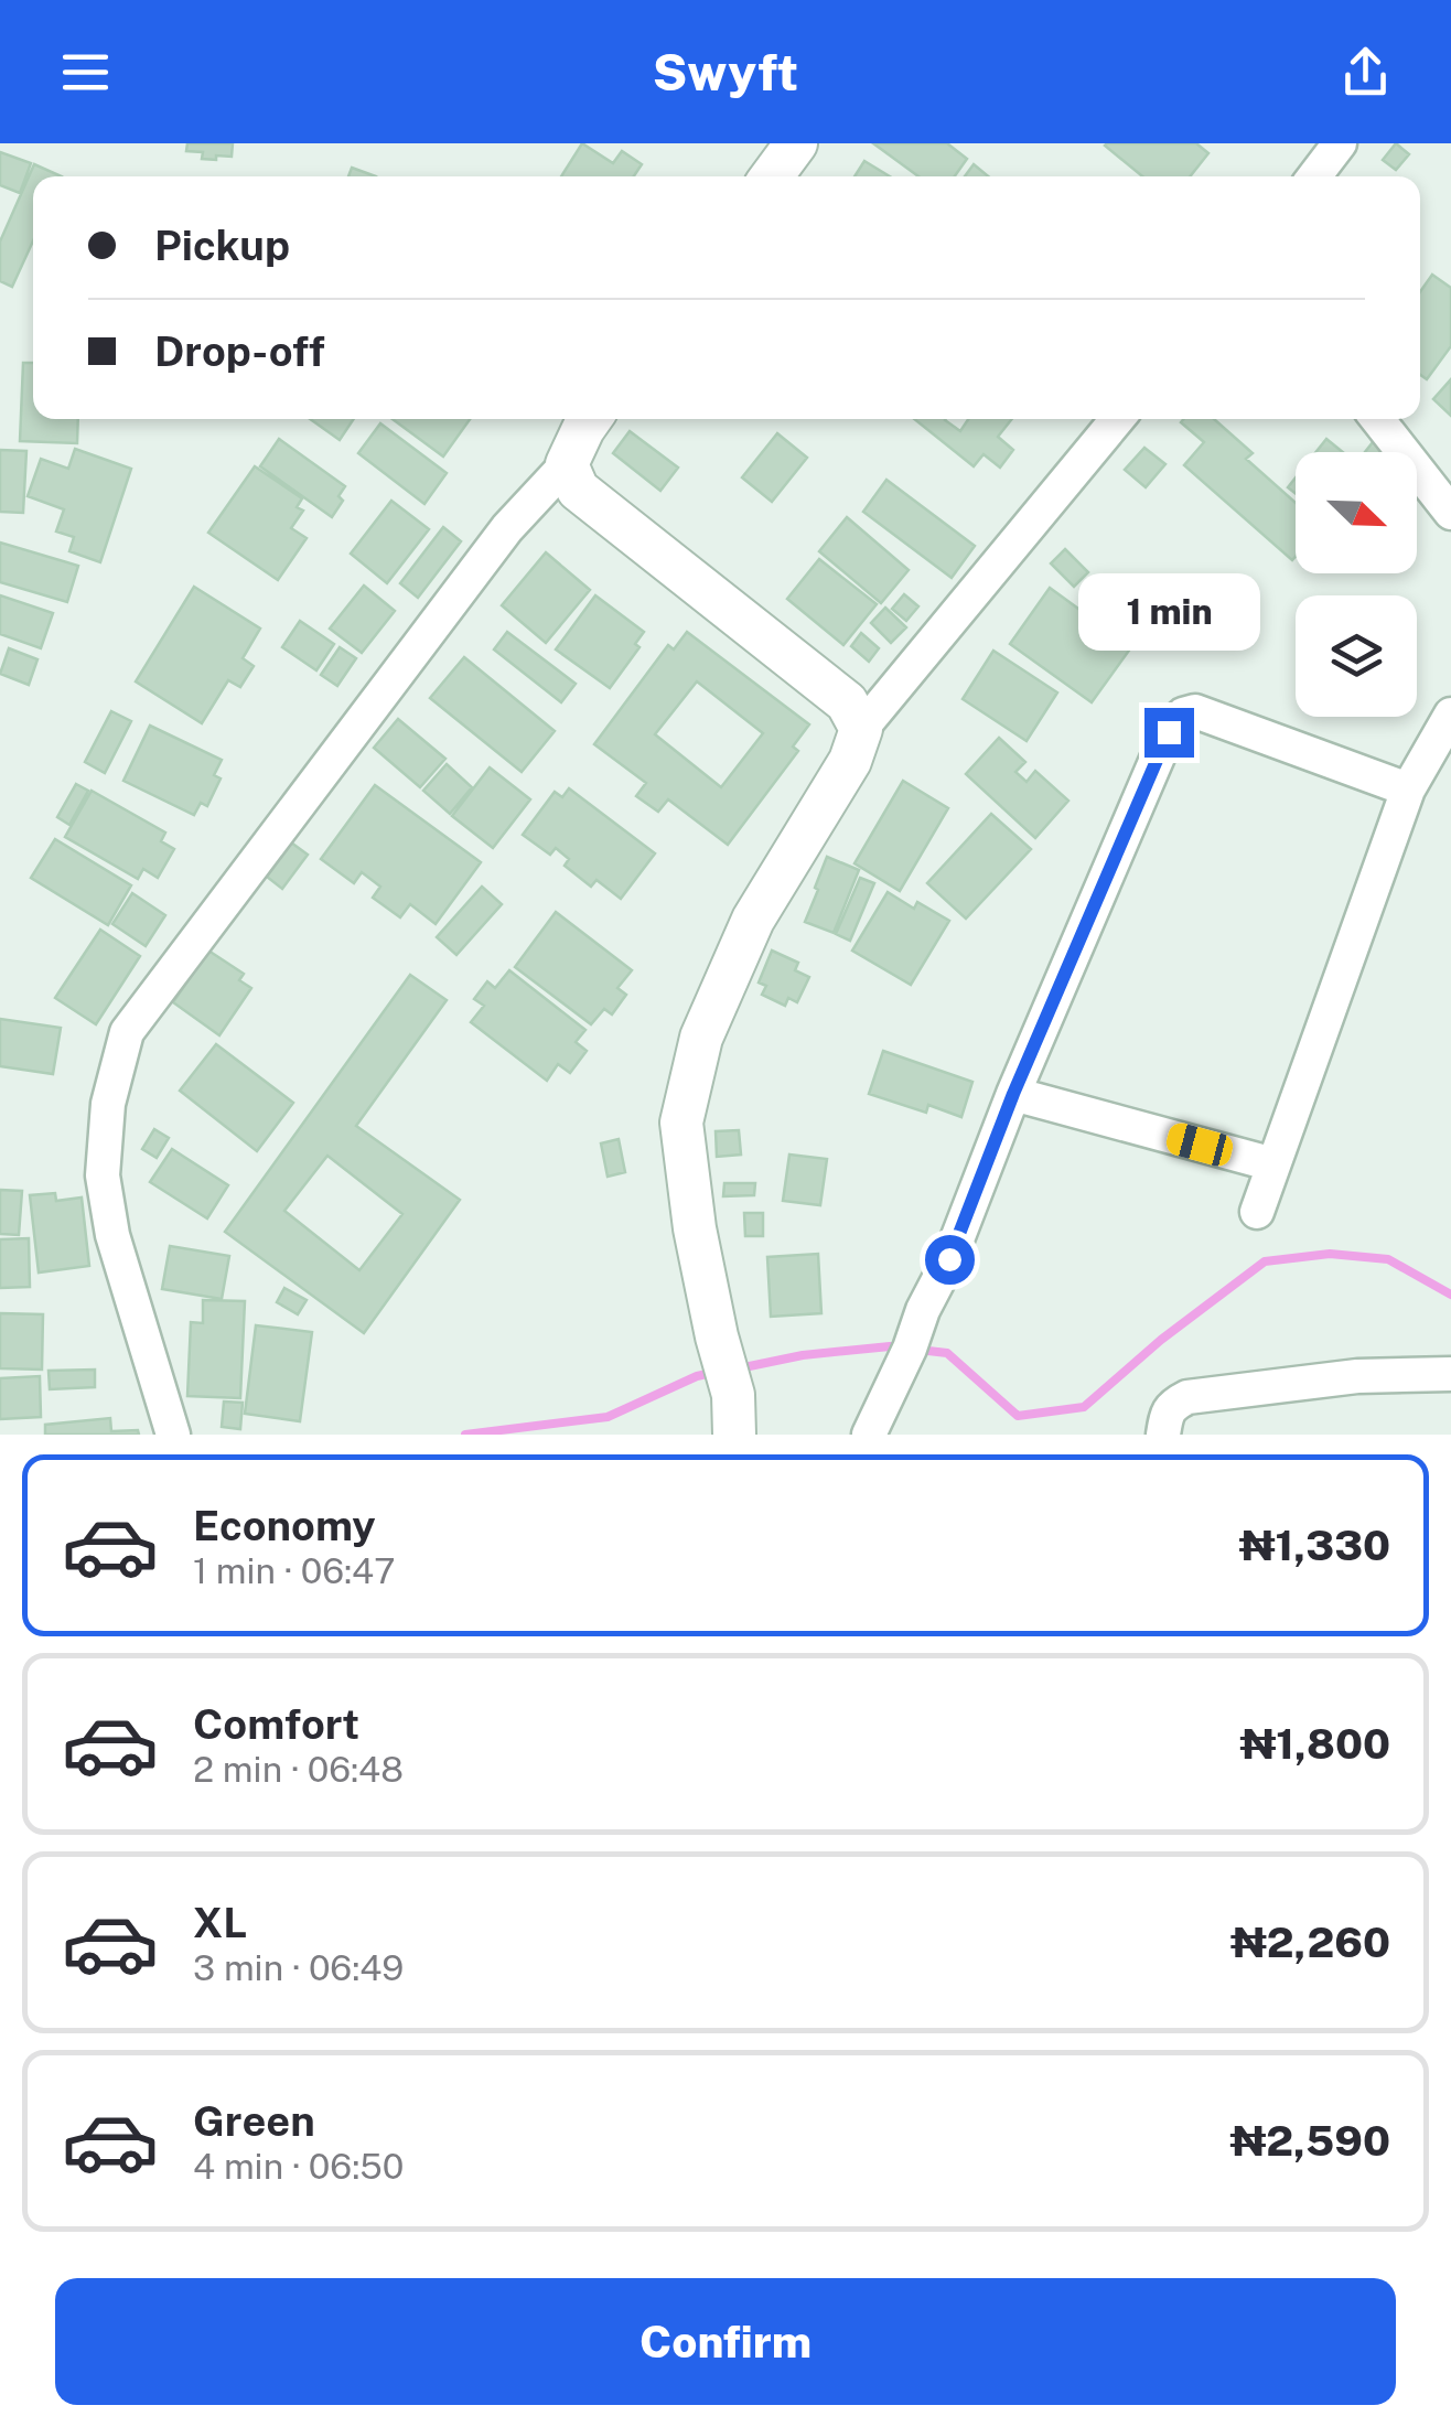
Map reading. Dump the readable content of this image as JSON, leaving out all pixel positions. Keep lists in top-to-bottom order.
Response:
{
  "north": "bottom right",
  "page": {
    "header": "Swyft",
    "banner": ["Pickup", "Drop-off"],
    "bubble": "1 min",
    "list": [
      {
        "name": "Economy",
        "note": "1 min · 06:47",
        "value": "₦1,330"
      },
      {
        "name": "Comfort",
        "note": "2 min · 06:48",
        "value": "₦1,800"
      },
      {
        "name": "XL",
        "note": "3 min · 06:49",
        "value": "₦2,260"
      },
      {
        "name": "Green",
        "note": "4 min · 06:50",
        "value": "₦2,590"
      }
    ],
    "buttons": "Confirm"
  }
}
